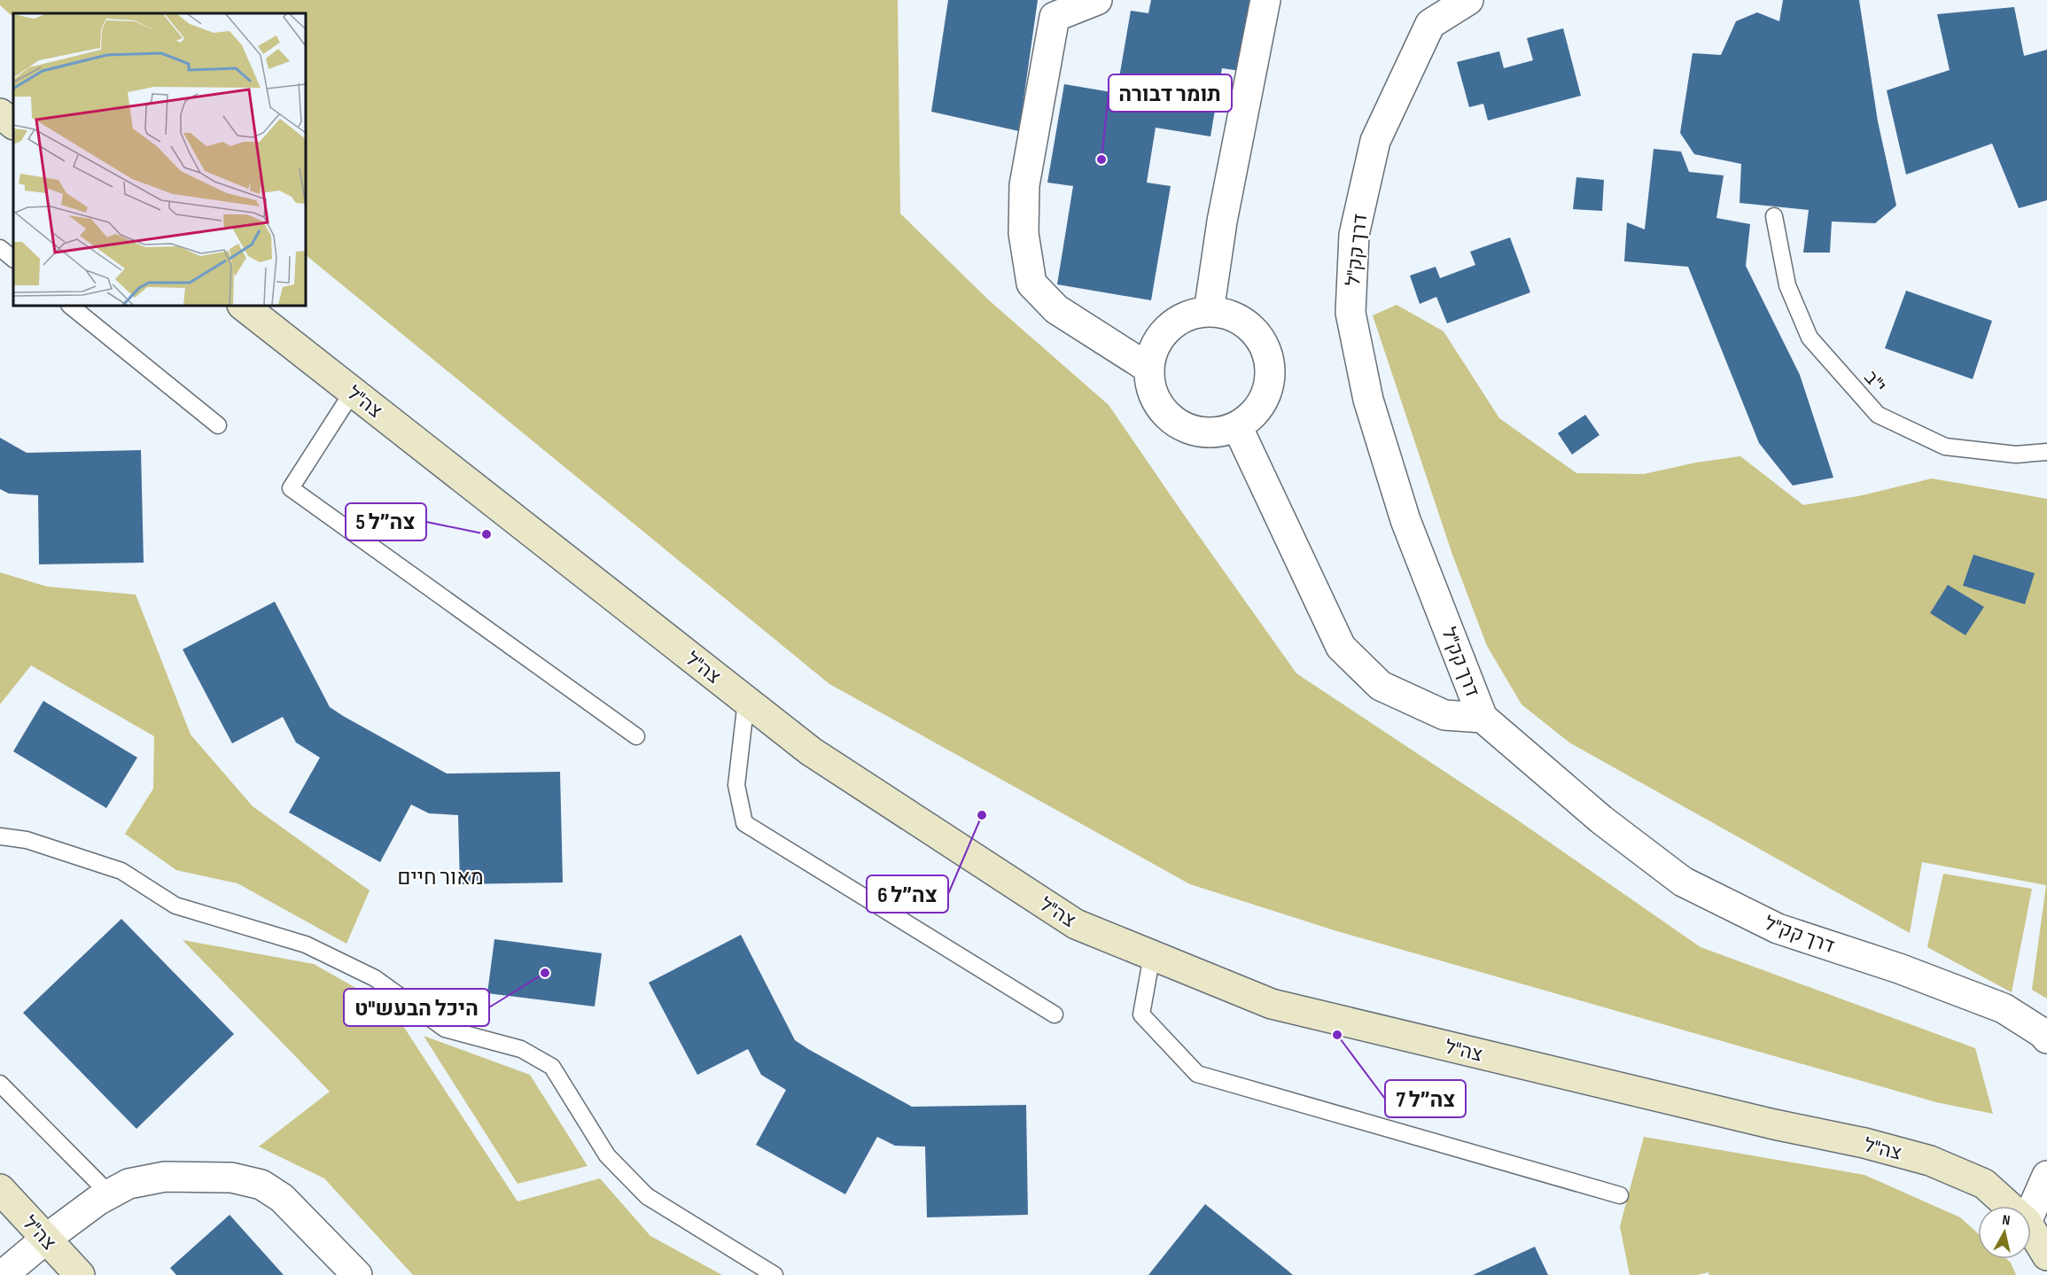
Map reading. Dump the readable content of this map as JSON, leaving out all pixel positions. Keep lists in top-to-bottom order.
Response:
{
  "streets": {
    "street": ["דרך קק\"ל", "צה\"ל"],
    "lane": ["י\"ב"]
  },
  "districts": ["מאור חיים"],
  "places": [
    "תומר דבורה",
    "צה״ל 5",
    "צה״ל 6",
    "היכל הבעש\"ט",
    "צה״ל 7"
  ],
  "north": "top"
}
